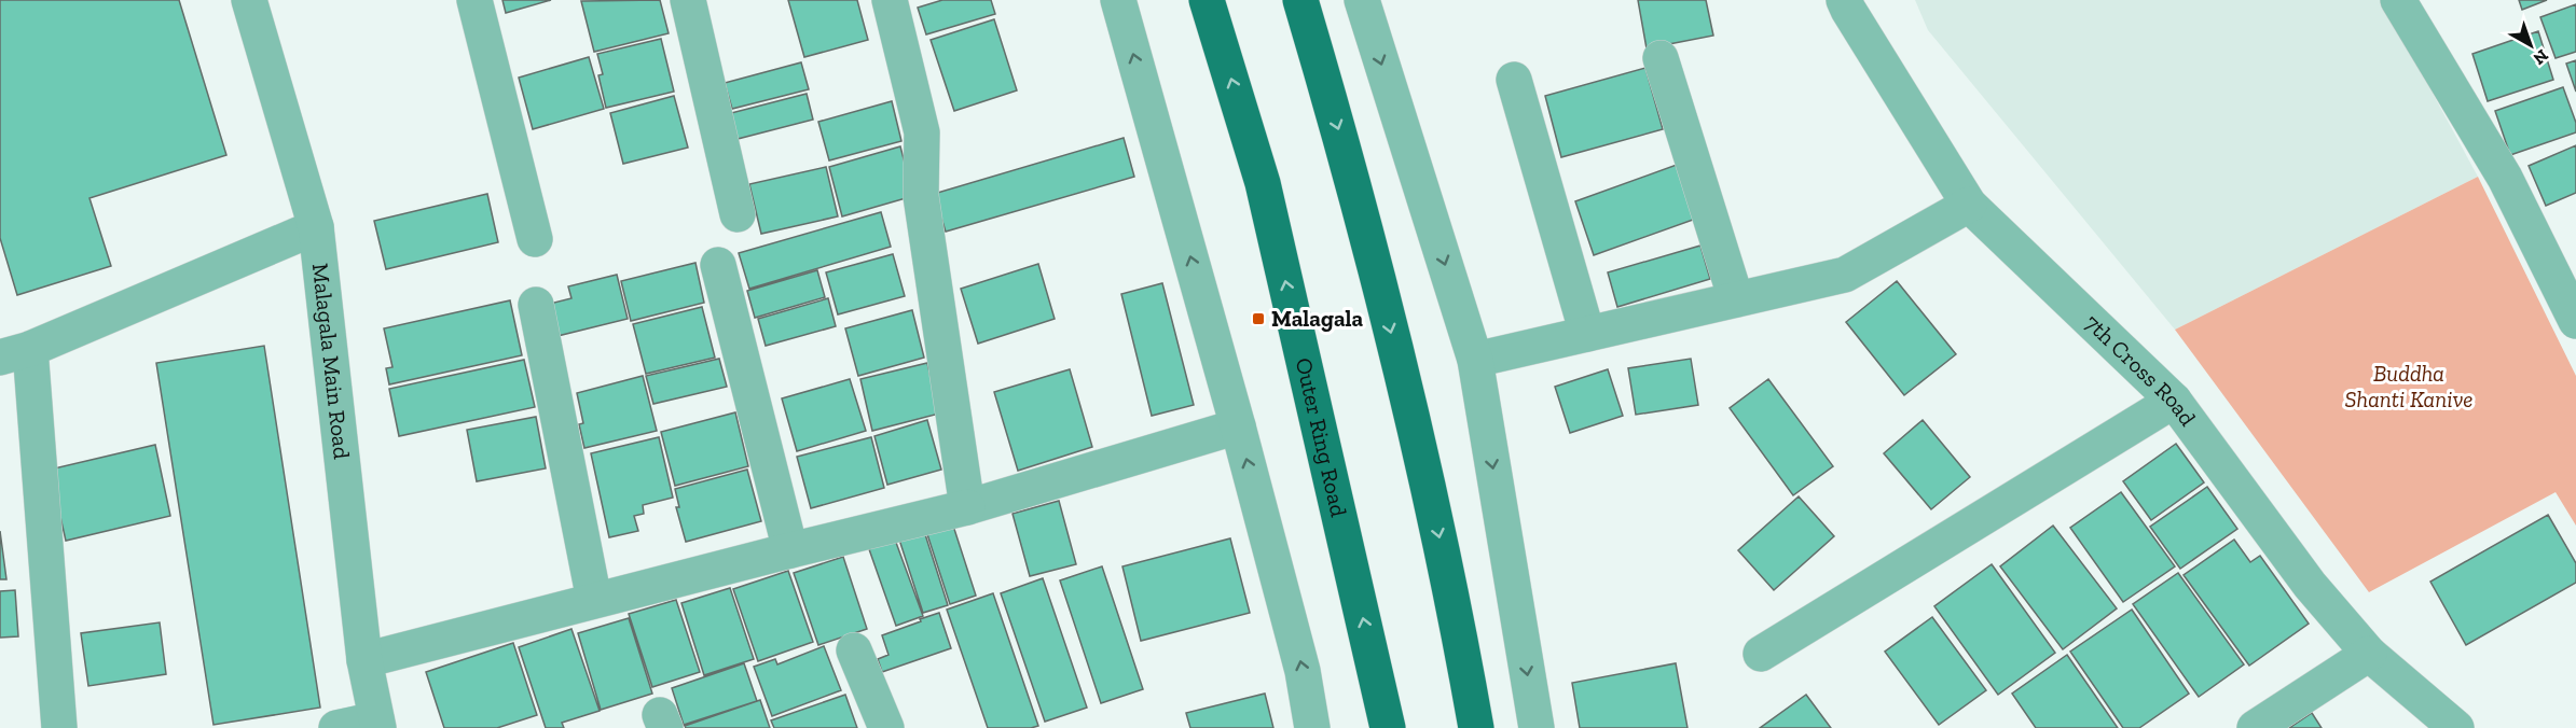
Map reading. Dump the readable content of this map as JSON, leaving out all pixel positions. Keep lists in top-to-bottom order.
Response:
{
  "streets": {
    "highway": ["Outer Ring Road"],
    "street": ["Malagala Main Road", "7th Cross Road"]
  },
  "parks": ["Buddha Shanti Kanive"],
  "places": {
    "transit": ["Malagala"]
  },
  "north": "bottom right"
}
